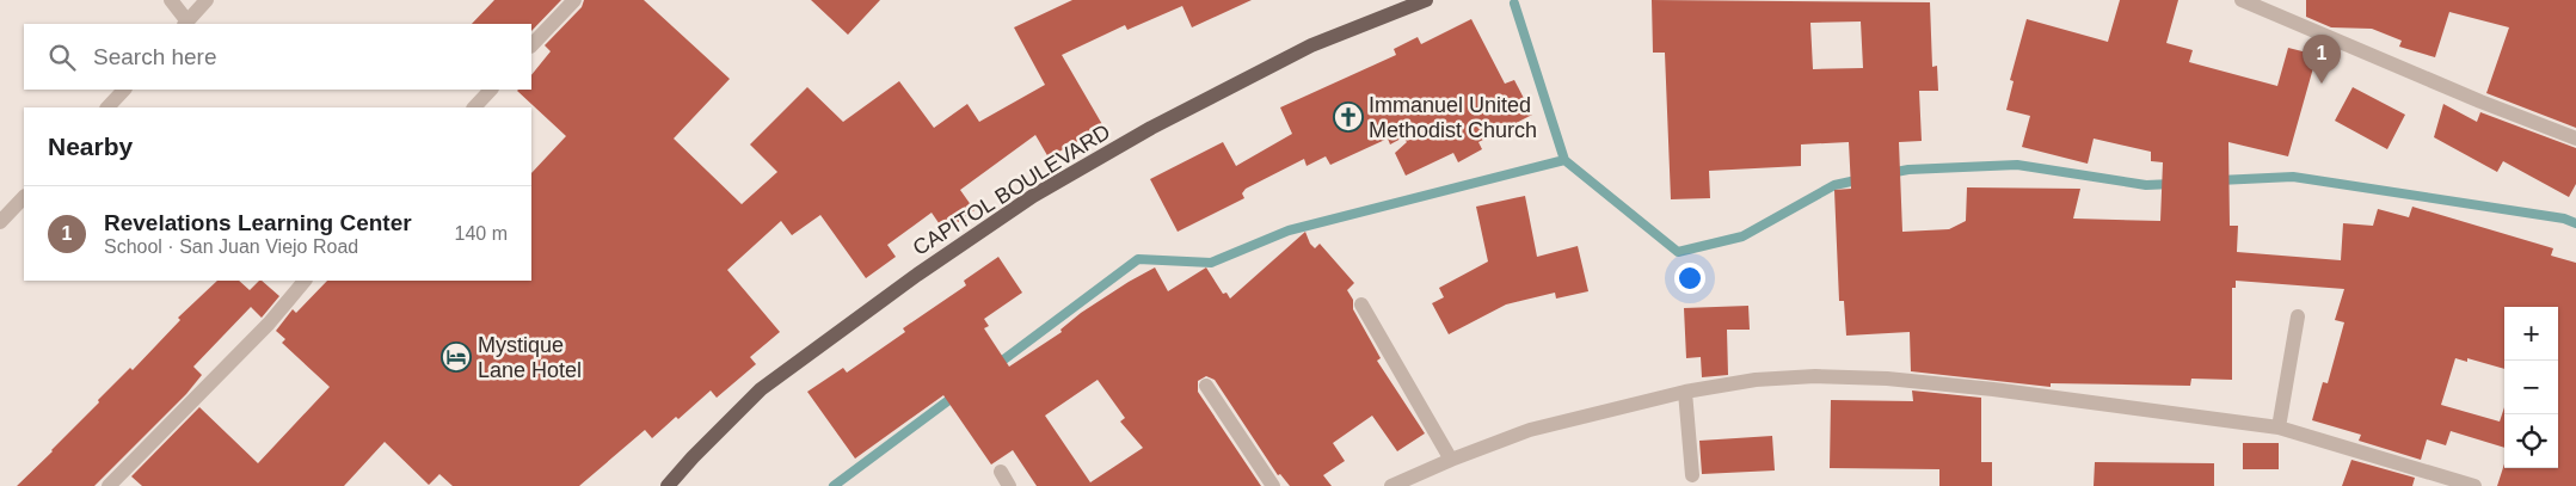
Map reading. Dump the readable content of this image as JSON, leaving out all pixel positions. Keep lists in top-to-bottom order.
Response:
{
  "streets": {
    "main road": ["CAPITOL BOULEVARD"]
  },
  "places": {
    "church": ["Immanuel United Methodist Church"],
    "hotel": ["Mystique Lane Hotel"]
  },
  "page": {
    "search": "Search here",
    "pins": "1",
    "heading": "Nearby",
    "list": [
      {
        "mark": "1",
        "name": "Revelations Learning Center",
        "note": "School · San Juan Viejo Road",
        "value": "140 m"
      }
    ],
    "map_buttons": ["+", "−"]
  }
}
